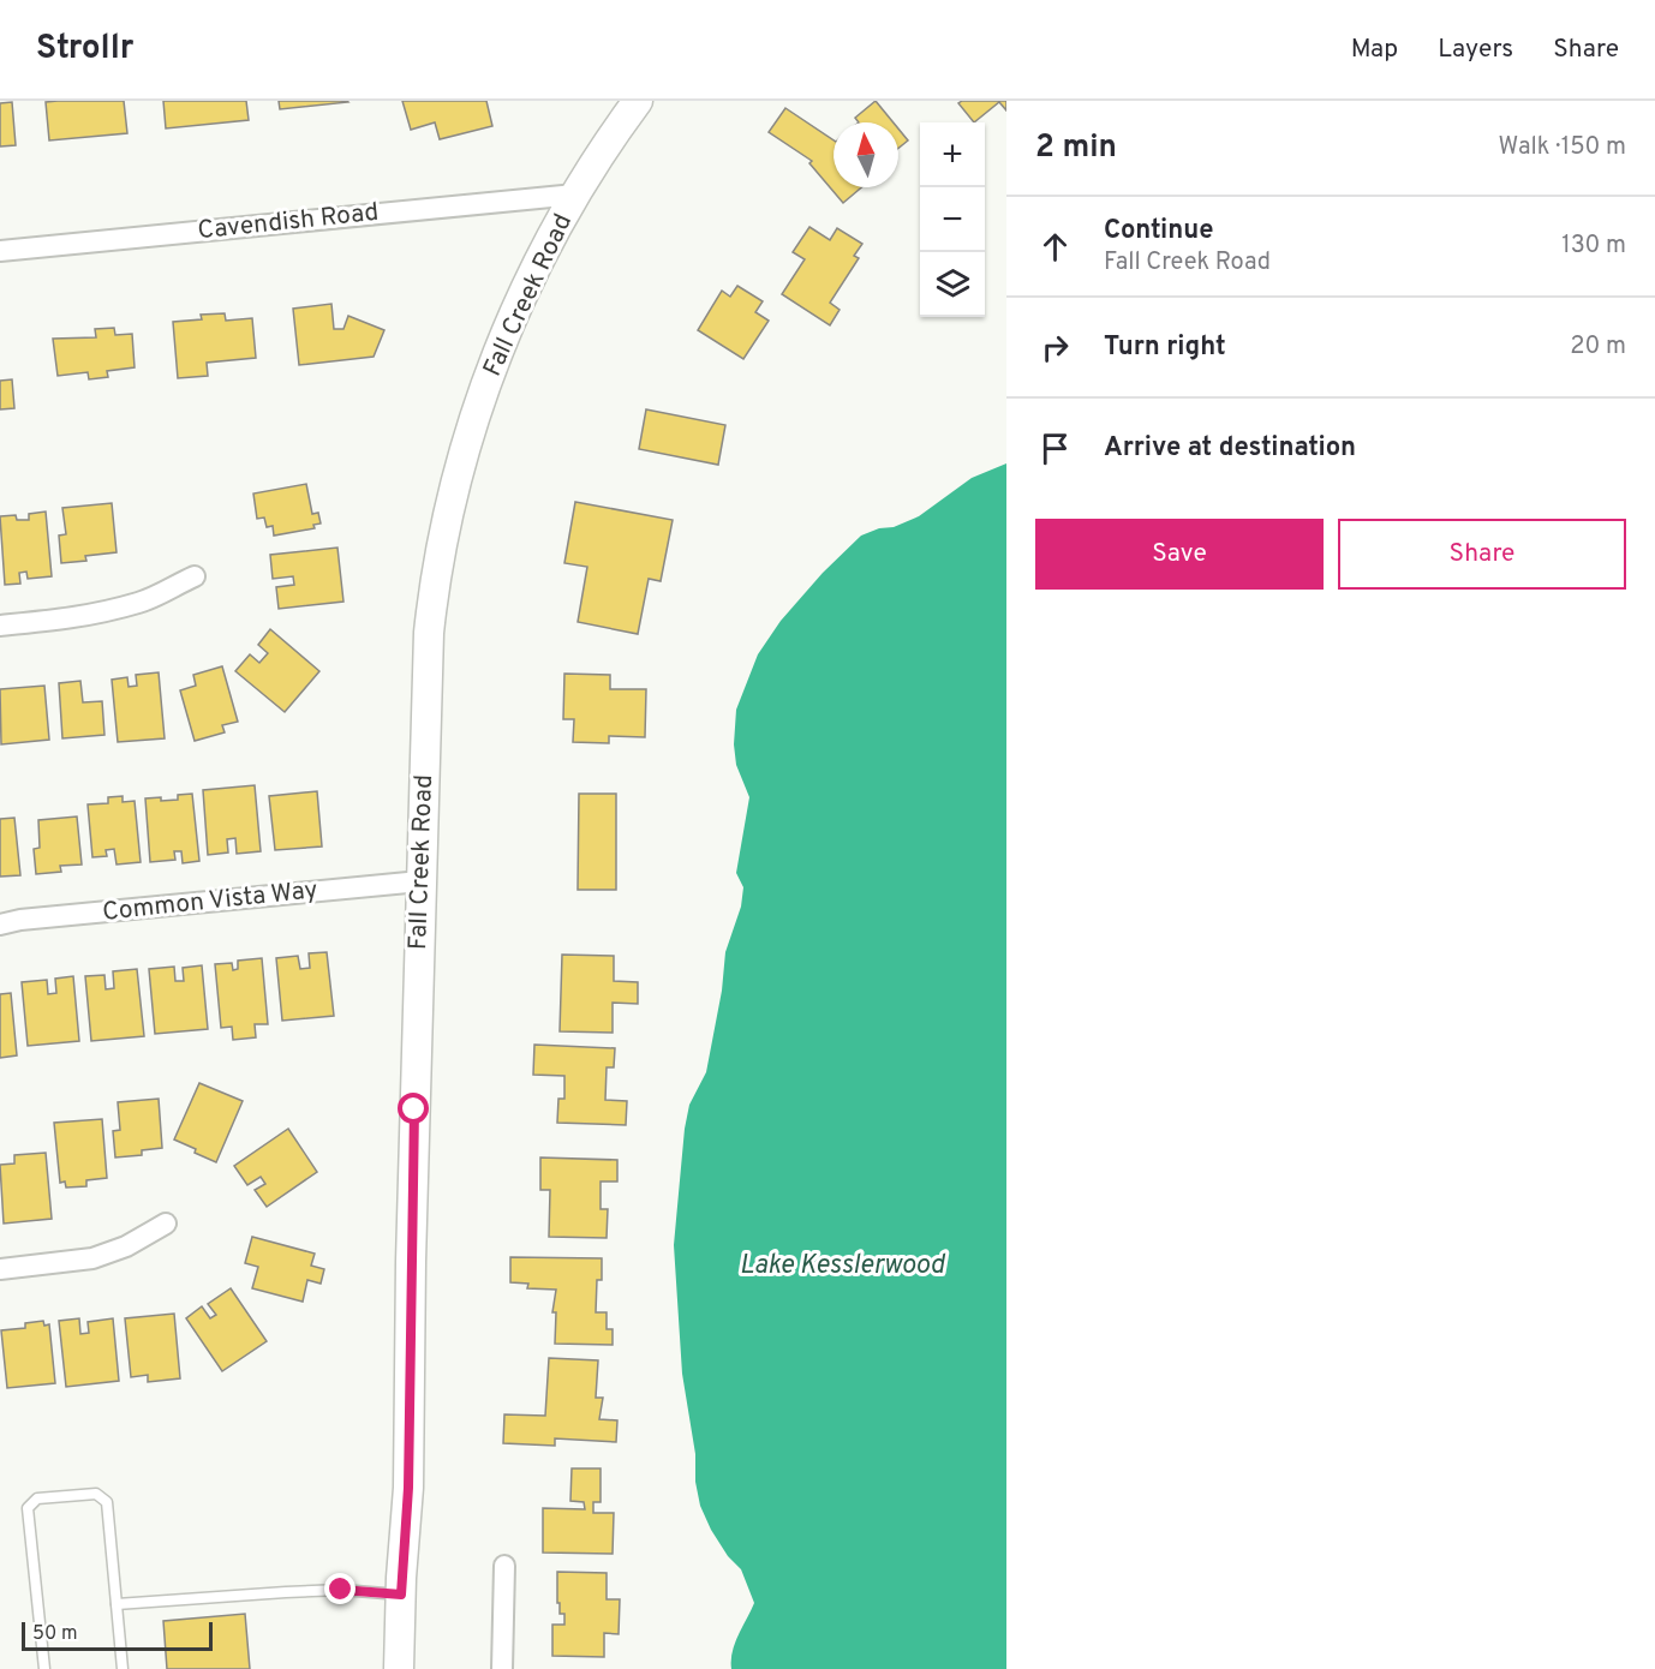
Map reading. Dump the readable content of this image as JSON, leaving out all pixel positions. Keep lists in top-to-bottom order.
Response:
{
  "streets": {
    "main road": ["Fall Creek Road"],
    "street": ["Cavendish Road", "Common Vista Way"]
  },
  "crossings": [
    ["Cavendish Road", "Fall Creek Road"],
    ["Fall Creek Road", "Common Vista Way"]
  ],
  "water": ["Lake Kesslerwood"],
  "scale_bar": "50 m",
  "north": "top",
  "page": {
    "header": "Strollr",
    "nav": ["Map", "Layers", "Share"],
    "heading": ["2 min", "Walk · 150 m"],
    "map_buttons": ["+", "−"],
    "list": [
      ["Continue", "Fall Creek Road", "130 m"],
      ["Turn right", "20 m"],
      "Arrive at destination"
    ],
    "buttons": ["Save", "Share"],
    "scale": "50 m"
  }
}
